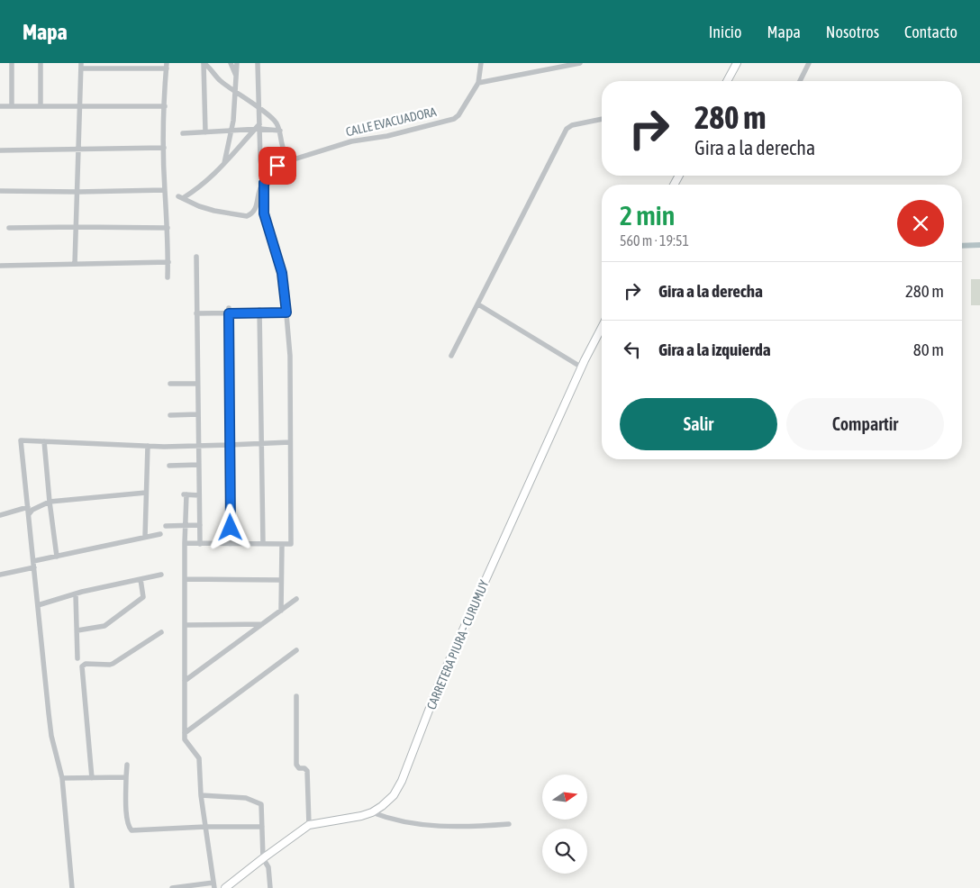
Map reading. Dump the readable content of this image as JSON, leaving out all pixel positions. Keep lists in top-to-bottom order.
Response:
{
  "streets": {
    "main road": ["CARRETERA PIURA - CURUMUY"],
    "street": ["CALLE EVACUADORA"]
  },
  "north": "right",
  "page": {
    "header": "Mapa",
    "nav": [
      "Inicio",
      "Mapa",
      "Nosotros",
      "Contacto"
    ],
    "turn": ["280 m", "Gira a la derecha"],
    "heading": ["2 min", "560 m · 19:51"],
    "list": [
      {
        "name": "Gira a la derecha",
        "value": "280 m"
      },
      {
        "name": "Gira a la izquierda",
        "value": "80 m"
      }
    ],
    "buttons": ["Salir", "Compartir"]
  }
}
